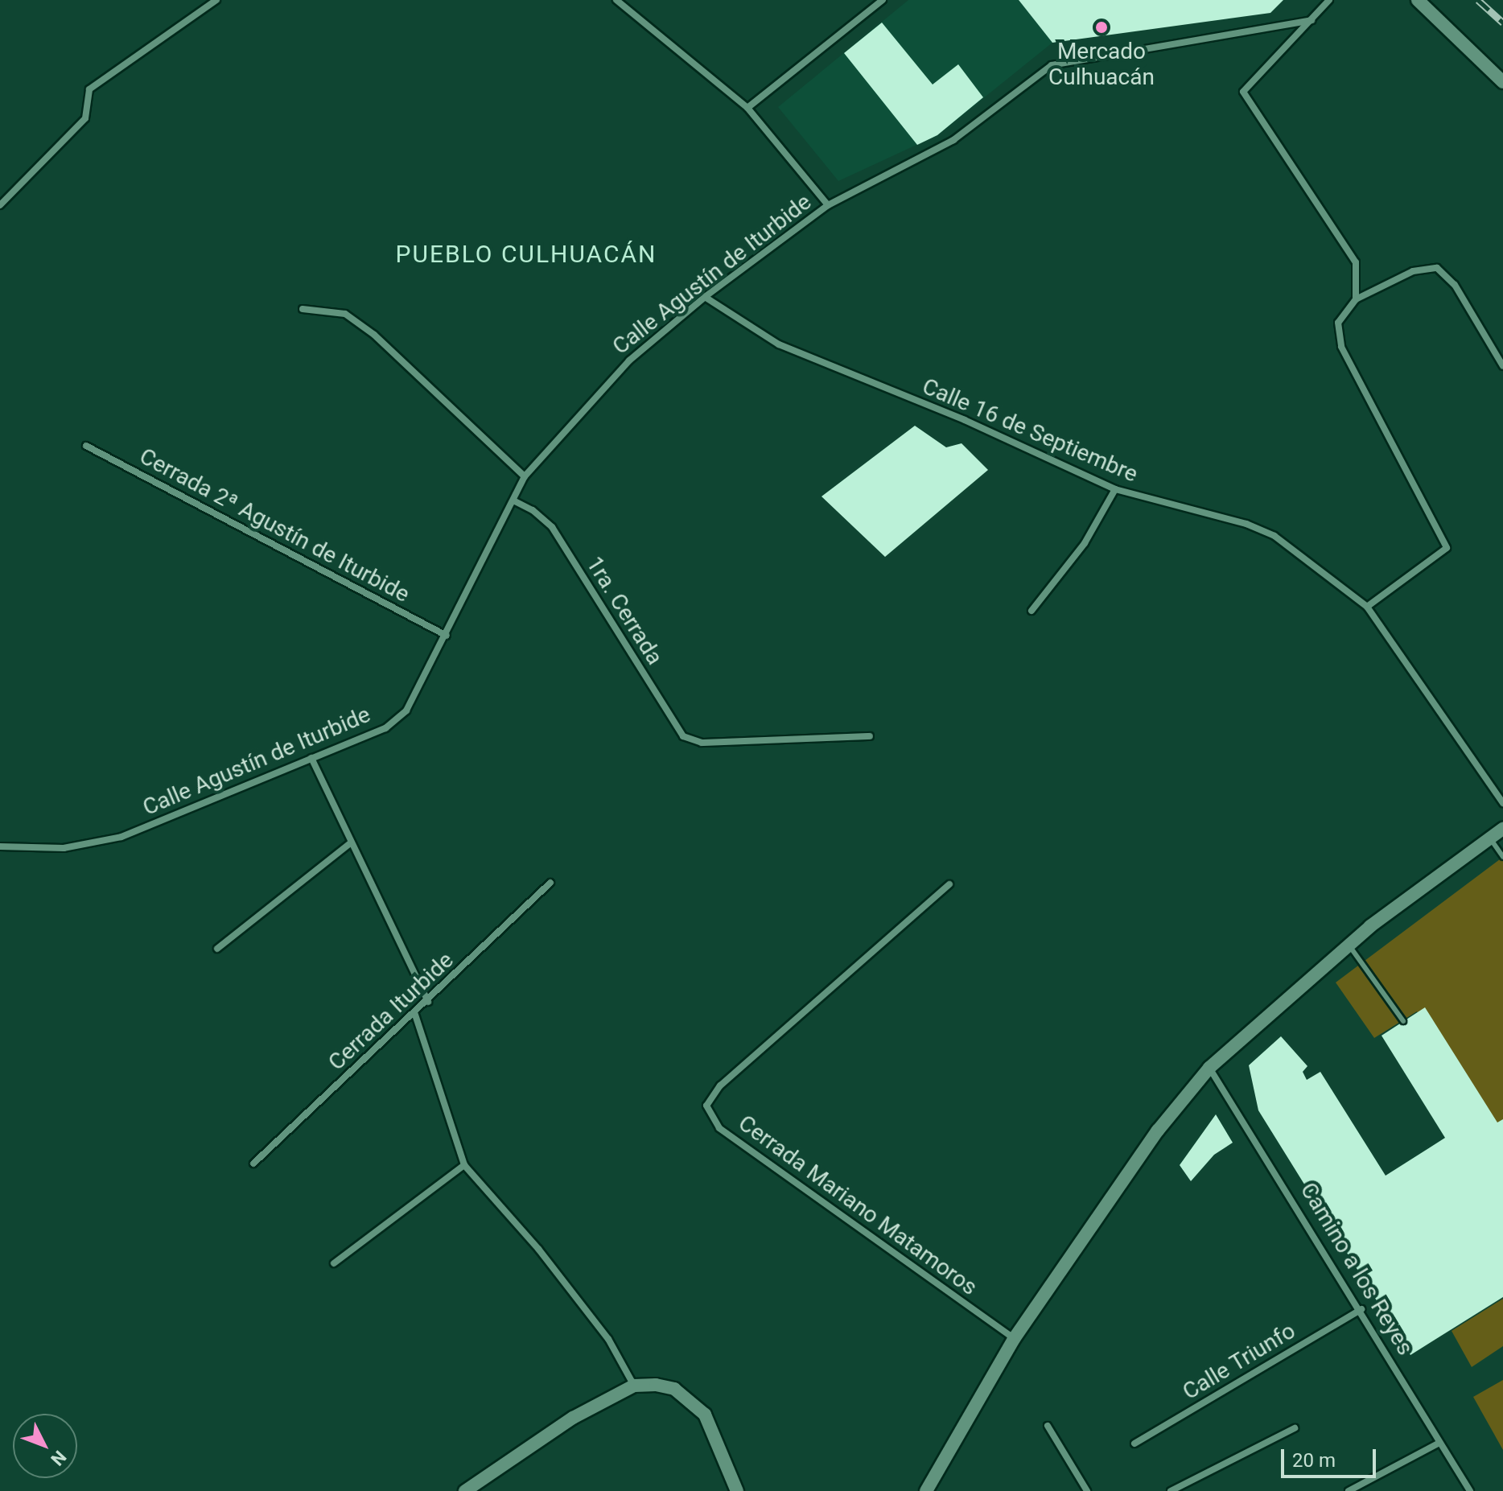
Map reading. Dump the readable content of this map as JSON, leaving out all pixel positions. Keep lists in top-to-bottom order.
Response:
{
  "streets": {
    "street": [
      "Calle Agustín de Iturbide",
      "Calle 16 de Septiembre",
      "Cerrada 2ª Agustín de Iturbide",
      "1ra. Cerrada",
      "Cerrada Iturbide",
      "Cerrada Mariano Matamoros",
      "Camino a los Reyes",
      "Calle Triunfo"
    ]
  },
  "crossings": [
    ["Calle Agustín de Iturbide", "Calle 16 de Septiembre"],
    ["Calle Agustín de Iturbide", "Cerrada 2ª Agustín de Iturbide"],
    ["Calle Agustín de Iturbide", "1ra. Cerrada"],
    ["Camino a los Reyes", "Calle Triunfo"]
  ],
  "districts": ["PUEBLO CULHUACÁN"],
  "places": ["Mercado Culhuacán"],
  "scale_bar": "20 m",
  "north": "bottom right"
}
